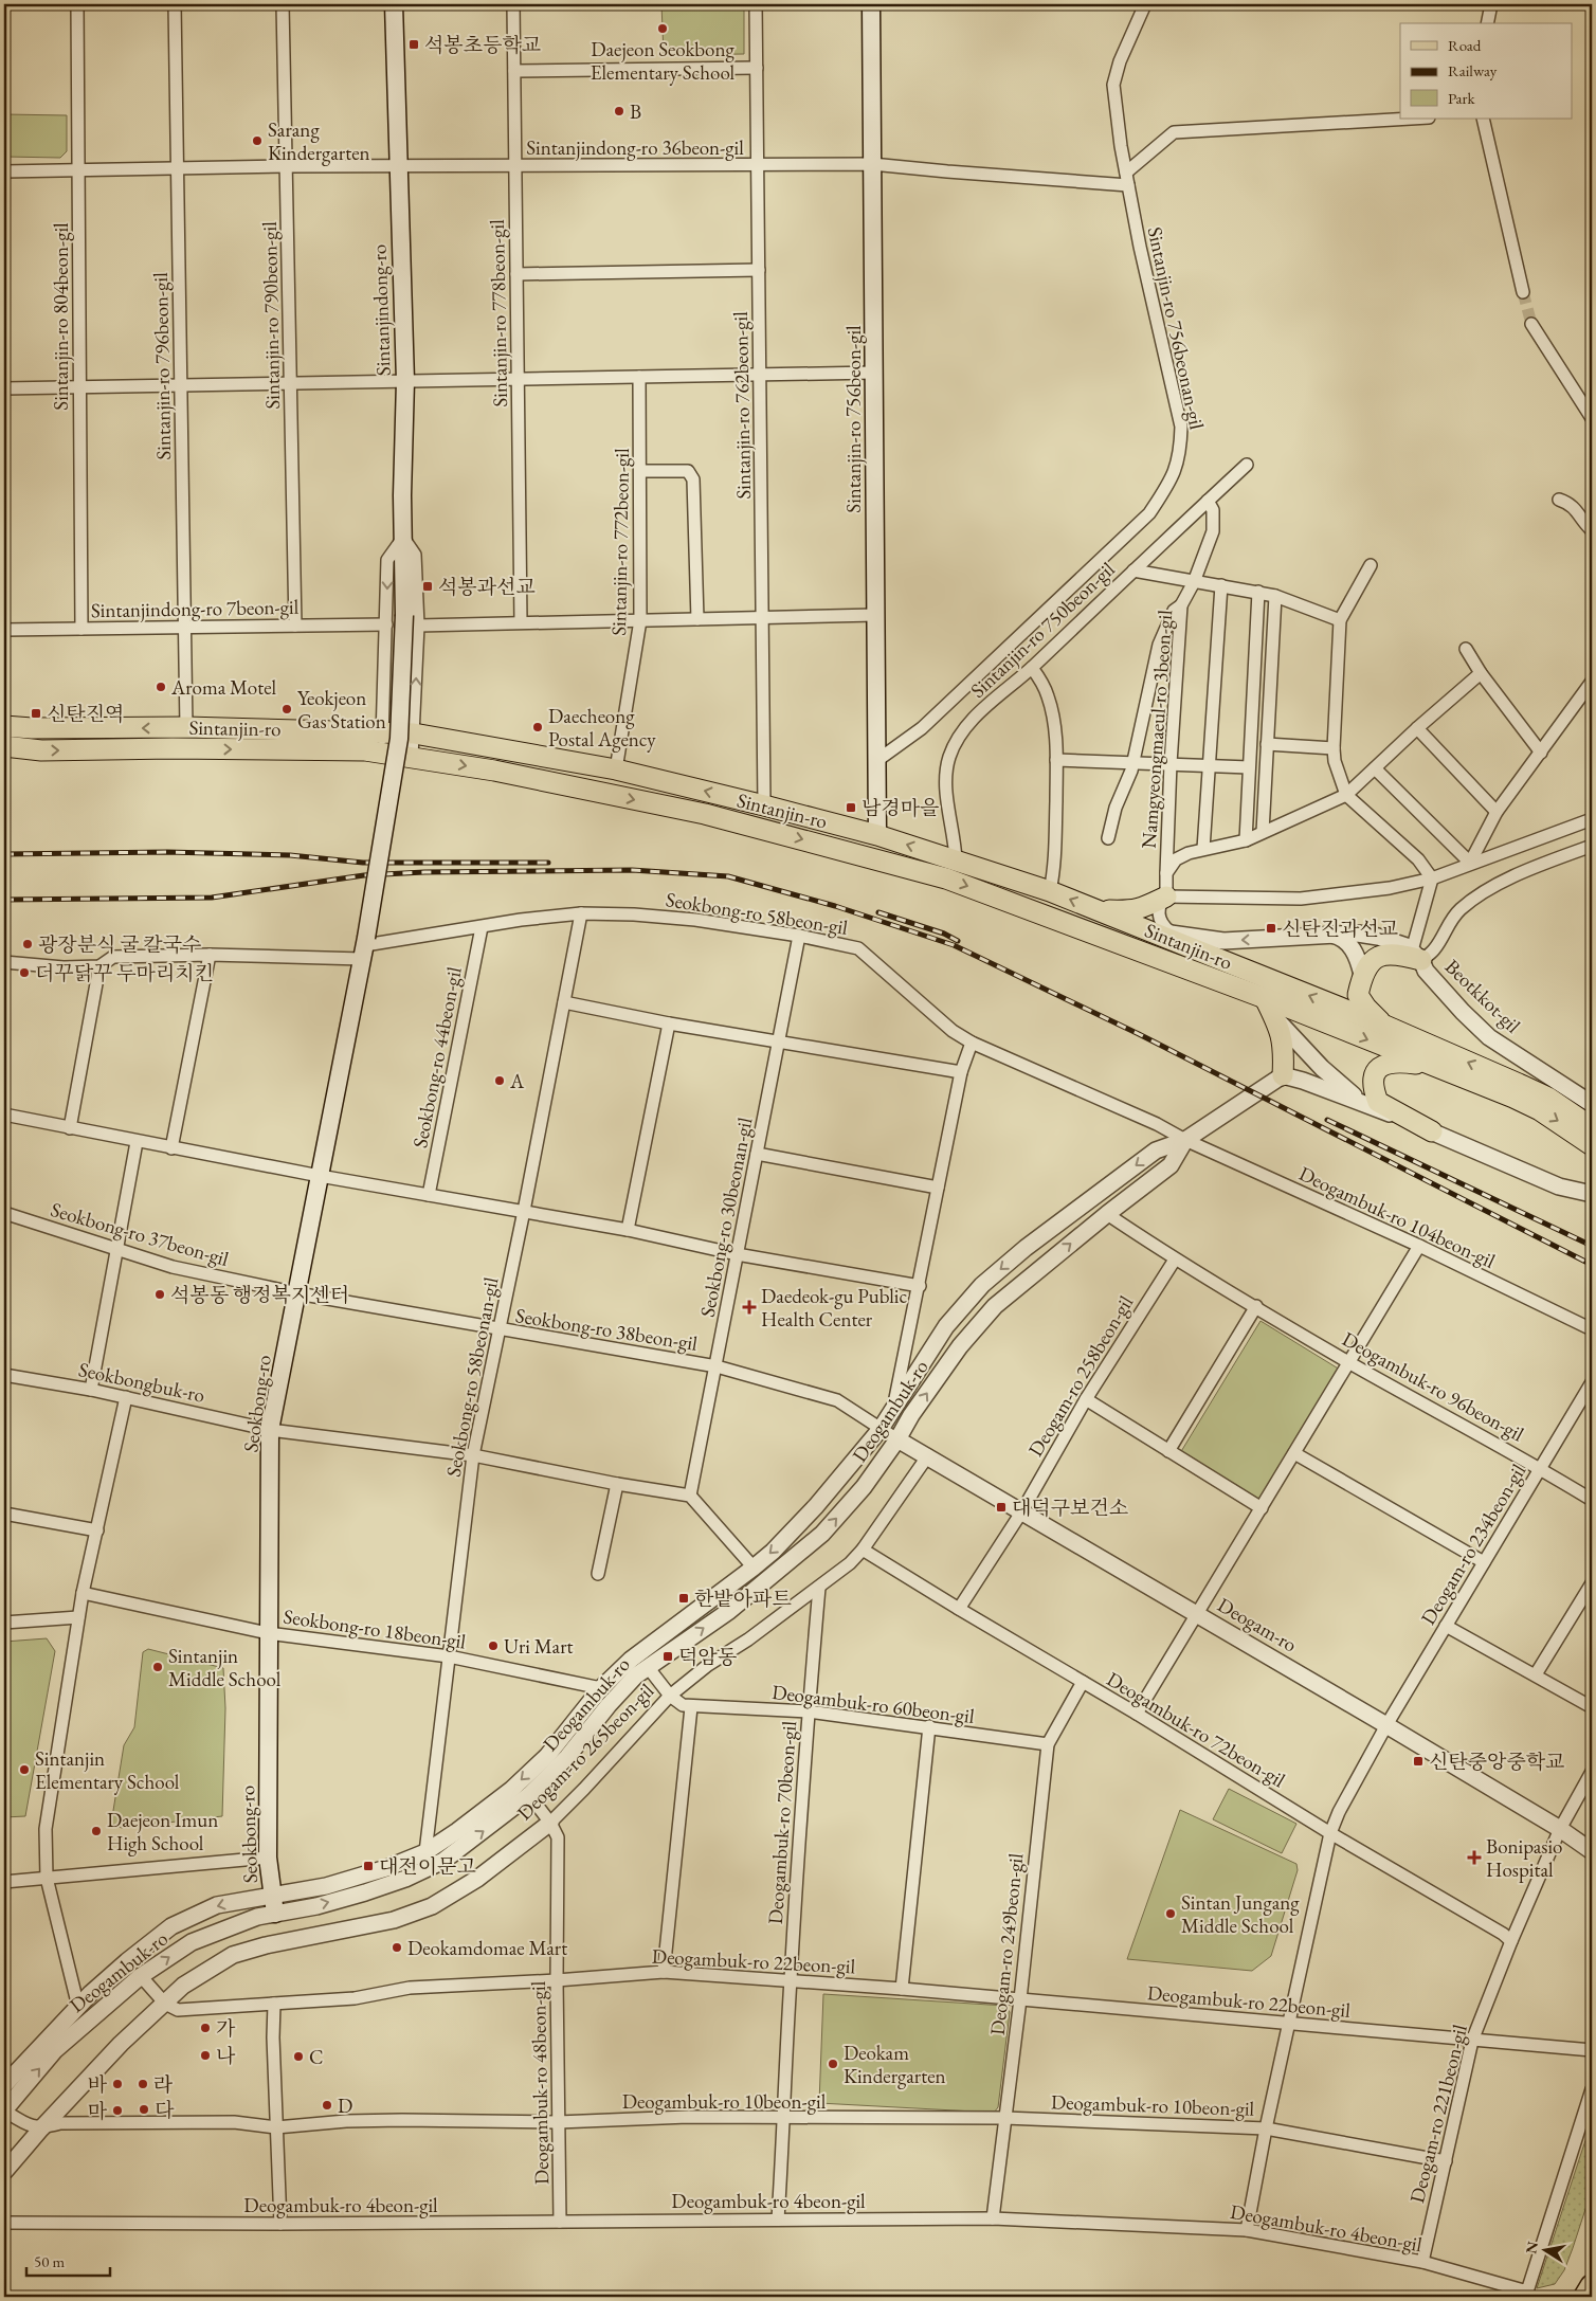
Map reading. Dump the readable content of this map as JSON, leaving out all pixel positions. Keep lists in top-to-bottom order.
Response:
{
  "streets": {
    "main road": [
      "Sintanjindong-ro",
      "Sintanjin-ro 756beon-gil",
      "Sintanjin-ro",
      "Seokbong-ro"
    ],
    "street": [
      "Sintanjindong-ro 36beon-gil",
      "Sintanjin-ro 778beon-gil",
      "Sintanjin-ro 790beon-gil",
      "Sintanjin-ro 804beon-gil",
      "Sintanjin-ro 756beonan-gil",
      "Sintanjin-ro 796beon-gil",
      "Sintanjin-ro 762beon-gil",
      "Sintanjin-ro 772beon-gil",
      "Sintanjindong-ro 7beon-gil",
      "Sintanjin-ro 750beon-gil",
      "Namgyeongmaeul-ro 3beon-gil",
      "Seokbong-ro 58beon-gil",
      "Beotkkot-gil",
      "Seokbong-ro 44beon-gil",
      "Seokbong-ro 30beonan-gil",
      "Deogambuk-ro 104beon-gil",
      "Seokbong-ro 37beon-gil",
      "Seokbong-ro 38beon-gil",
      "Deogam-ro 258beon-gil",
      "Seokbong-ro 58beonan-gil",
      "Seokbongbuk-ro",
      "Deogambuk-ro 96beon-gil",
      "Deogambuk-ro",
      "Deogam-ro 234beon-gil",
      "Deogam-ro",
      "Seokbong-ro 18beon-gil",
      "Deogambuk-ro 60beon-gil",
      "Deogambuk-ro 72beon-gil",
      "Deogam-ro 265beon-gil",
      "Deogambuk-ro 70beon-gil",
      "Deogam-ro 249beon-gil",
      "Deogambuk-ro 22beon-gil",
      "Deogambuk-ro 48beon-gil",
      "Deogambuk-ro 10beon-gil",
      "Deogam-ro 221beon-gil",
      "Deogambuk-ro 4beon-gil"
    ]
  },
  "crossings": [
    ["Sintanjindong-ro 36beon-gil", "Sintanjindong-ro"],
    ["Sintanjindong-ro 36beon-gil", "Sintanjin-ro 778beon-gil"],
    ["Sintanjindong-ro 36beon-gil", "Sintanjin-ro 790beon-gil"],
    ["Sintanjindong-ro 36beon-gil", "Sintanjin-ro 804beon-gil"],
    ["Sintanjindong-ro 36beon-gil", "Sintanjin-ro 756beonan-gil"],
    ["Sintanjindong-ro 36beon-gil", "Sintanjin-ro 796beon-gil"],
    ["Sintanjindong-ro 36beon-gil", "Sintanjin-ro 762beon-gil"],
    ["Sintanjindong-ro 36beon-gil", "Sintanjin-ro 756beon-gil"],
    ["Sintanjindong-ro", "Seokbong-ro 58beon-gil"],
    ["Sintanjindong-ro", "Seokbong-ro"],
    ["Sintanjin-ro 790beon-gil", "Sintanjindong-ro 7beon-gil"],
    ["Sintanjin-ro 804beon-gil", "Sintanjindong-ro 7beon-gil"],
    ["Sintanjin-ro 756beonan-gil", "Sintanjin-ro 756beon-gil"],
    ["Sintanjin-ro 796beon-gil", "Sintanjindong-ro 7beon-gil"],
    ["Sintanjin-ro 796beon-gil", "Sintanjin-ro"],
    ["Sintanjin-ro 762beon-gil", "Sintanjin-ro"],
    ["Sintanjin-ro 756beon-gil", "Sintanjin-ro"],
    ["Sintanjin-ro 772beon-gil", "Sintanjin-ro"],
    ["Sintanjin-ro 750beon-gil", "Sintanjin-ro"],
    ["Sintanjin-ro 750beon-gil", "Namgyeongmaeul-ro 3beon-gil"],
    ["Seokbong-ro 58beon-gil", "Seokbong-ro 44beon-gil"],
    ["Seokbong-ro 58beon-gil", "Seokbong-ro 30beonan-gil"],
    ["Seokbong-ro 58beon-gil", "Deogambuk-ro 104beon-gil"],
    ["Seokbong-ro 58beon-gil", "Seokbong-ro 58beonan-gil"],
    ["Seokbong-ro 58beon-gil", "Seokbong-ro"],
    ["Seokbong-ro 58beon-gil", "Deogambuk-ro"],
    ["Seokbong-ro 30beonan-gil", "Seokbong-ro 38beon-gil"],
    ["Seokbong-ro 30beonan-gil", "Seokbongbuk-ro"],
    ["Deogambuk-ro 104beon-gil", "Deogambuk-ro"],
    ["Seokbong-ro 37beon-gil", "Seokbong-ro 38beon-gil"],
    ["Seokbong-ro 37beon-gil", "Seokbong-ro"],
    ["Seokbong-ro 38beon-gil", "Seokbong-ro 58beonan-gil"],
    ["Seokbong-ro 38beon-gil", "Seokbong-ro"],
    ["Seokbong-ro 38beon-gil", "Deogambuk-ro"],
    ["Seokbong-ro 38beon-gil", "Deogam-ro"],
    ["Deogam-ro 258beon-gil", "Deogambuk-ro 96beon-gil"],
    ["Deogam-ro 258beon-gil", "Deogam-ro"],
    ["Deogam-ro 258beon-gil", "Deogambuk-ro 72beon-gil"],
    ["Seokbong-ro 58beonan-gil", "Seokbongbuk-ro"],
    ["Seokbong-ro 58beonan-gil", "Deogambuk-ro"],
    ["Seokbong-ro 58beonan-gil", "Seokbong-ro 18beon-gil"],
    ["Seokbongbuk-ro", "Seokbong-ro"],
    ["Deogambuk-ro 96beon-gil", "Deogambuk-ro"],
    ["Deogambuk-ro 96beon-gil", "Deogam-ro 234beon-gil"],
    ["Seokbong-ro", "Deogambuk-ro"],
    ["Seokbong-ro", "Seokbong-ro 18beon-gil"],
    ["Deogambuk-ro", "Deogam-ro"],
    ["Deogambuk-ro", "Seokbong-ro 18beon-gil"],
    ["Deogambuk-ro", "Deogambuk-ro 60beon-gil"],
    ["Deogambuk-ro", "Deogambuk-ro 48beon-gil"],
    ["Deogam-ro 234beon-gil", "Deogam-ro"],
    ["Deogam-ro 234beon-gil", "Deogambuk-ro 72beon-gil"],
    ["Deogam-ro 234beon-gil", "Deogambuk-ro 22beon-gil"],
    ["Deogam-ro 234beon-gil", "Deogambuk-ro 10beon-gil"],
    ["Deogam-ro 234beon-gil", "Deogambuk-ro 4beon-gil"],
    ["Deogam-ro", "Deogam-ro 265beon-gil"],
    ["Deogam-ro", "Deogam-ro 221beon-gil"],
    ["Deogambuk-ro 60beon-gil", "Deogam-ro 265beon-gil"],
    ["Deogambuk-ro 60beon-gil", "Deogambuk-ro 70beon-gil"],
    ["Deogambuk-ro 60beon-gil", "Deogam-ro 249beon-gil"],
    ["Deogambuk-ro 72beon-gil", "Deogam-ro 265beon-gil"],
    ["Deogambuk-ro 72beon-gil", "Deogam-ro 249beon-gil"],
    ["Deogambuk-ro 72beon-gil", "Deogam-ro 221beon-gil"],
    ["Deogam-ro 265beon-gil", "Deogambuk-ro 70beon-gil"],
    ["Deogam-ro 265beon-gil", "Deogambuk-ro 22beon-gil"],
    ["Deogam-ro 265beon-gil", "Deogambuk-ro 48beon-gil"],
    ["Deogam-ro 265beon-gil", "Deogambuk-ro 10beon-gil"],
    ["Deogambuk-ro 70beon-gil", "Deogambuk-ro 22beon-gil"],
    ["Deogambuk-ro 70beon-gil", "Deogambuk-ro 10beon-gil"],
    ["Deogambuk-ro 70beon-gil", "Deogambuk-ro 4beon-gil"],
    ["Deogam-ro 249beon-gil", "Deogambuk-ro 22beon-gil"],
    ["Deogam-ro 249beon-gil", "Deogambuk-ro 10beon-gil"],
    ["Deogam-ro 249beon-gil", "Deogambuk-ro 4beon-gil"],
    ["Deogambuk-ro 22beon-gil", "Deogambuk-ro 48beon-gil"],
    ["Deogambuk-ro 22beon-gil", "Deogam-ro 221beon-gil"],
    ["Deogambuk-ro 48beon-gil", "Deogambuk-ro 10beon-gil"],
    ["Deogambuk-ro 48beon-gil", "Deogambuk-ro 4beon-gil"],
    ["Deogambuk-ro 10beon-gil", "Deogam-ro 221beon-gil"],
    ["Deogam-ro 221beon-gil", "Deogambuk-ro 4beon-gil"]
  ],
  "places": {
    "other": [
      "Daejeon Seokbong Elementary School",
      "B",
      "Sarang Kindergarten",
      "Aroma Motel",
      "Yeokjeon Gas Station",
      "Daecheong Postal Agency",
      "광장분식 굴 칼국수",
      "더꾸닭꾸 두마리치킨",
      "A",
      "석봉동 행정복지센터",
      "Uri Mart",
      "Sintanjin Middle School",
      "Sintanjin Elementary School",
      "Daejeon Imun High School",
      "Sintan Jungang Middle School",
      "Deokamdomae Mart",
      "가",
      "나",
      "C",
      "Deokam Kindergarten",
      "바",
      "라",
      "D",
      "다",
      "마"
    ],
    "transit": [
      "석봉초등학교",
      "석봉과선교",
      "신탄진역",
      "남경마을",
      "신탄진과선교",
      "대덕구보건소",
      "한밭아파트",
      "덕암동",
      "신탄중앙중학교",
      "대전이문고"
    ],
    "health": ["Daedeok-gu Public Health Center", "Bonipasio Hospital"]
  },
  "legend": ["Road", "Railway", "Park"],
  "scale_bar": "50 m",
  "north": "left"
}
